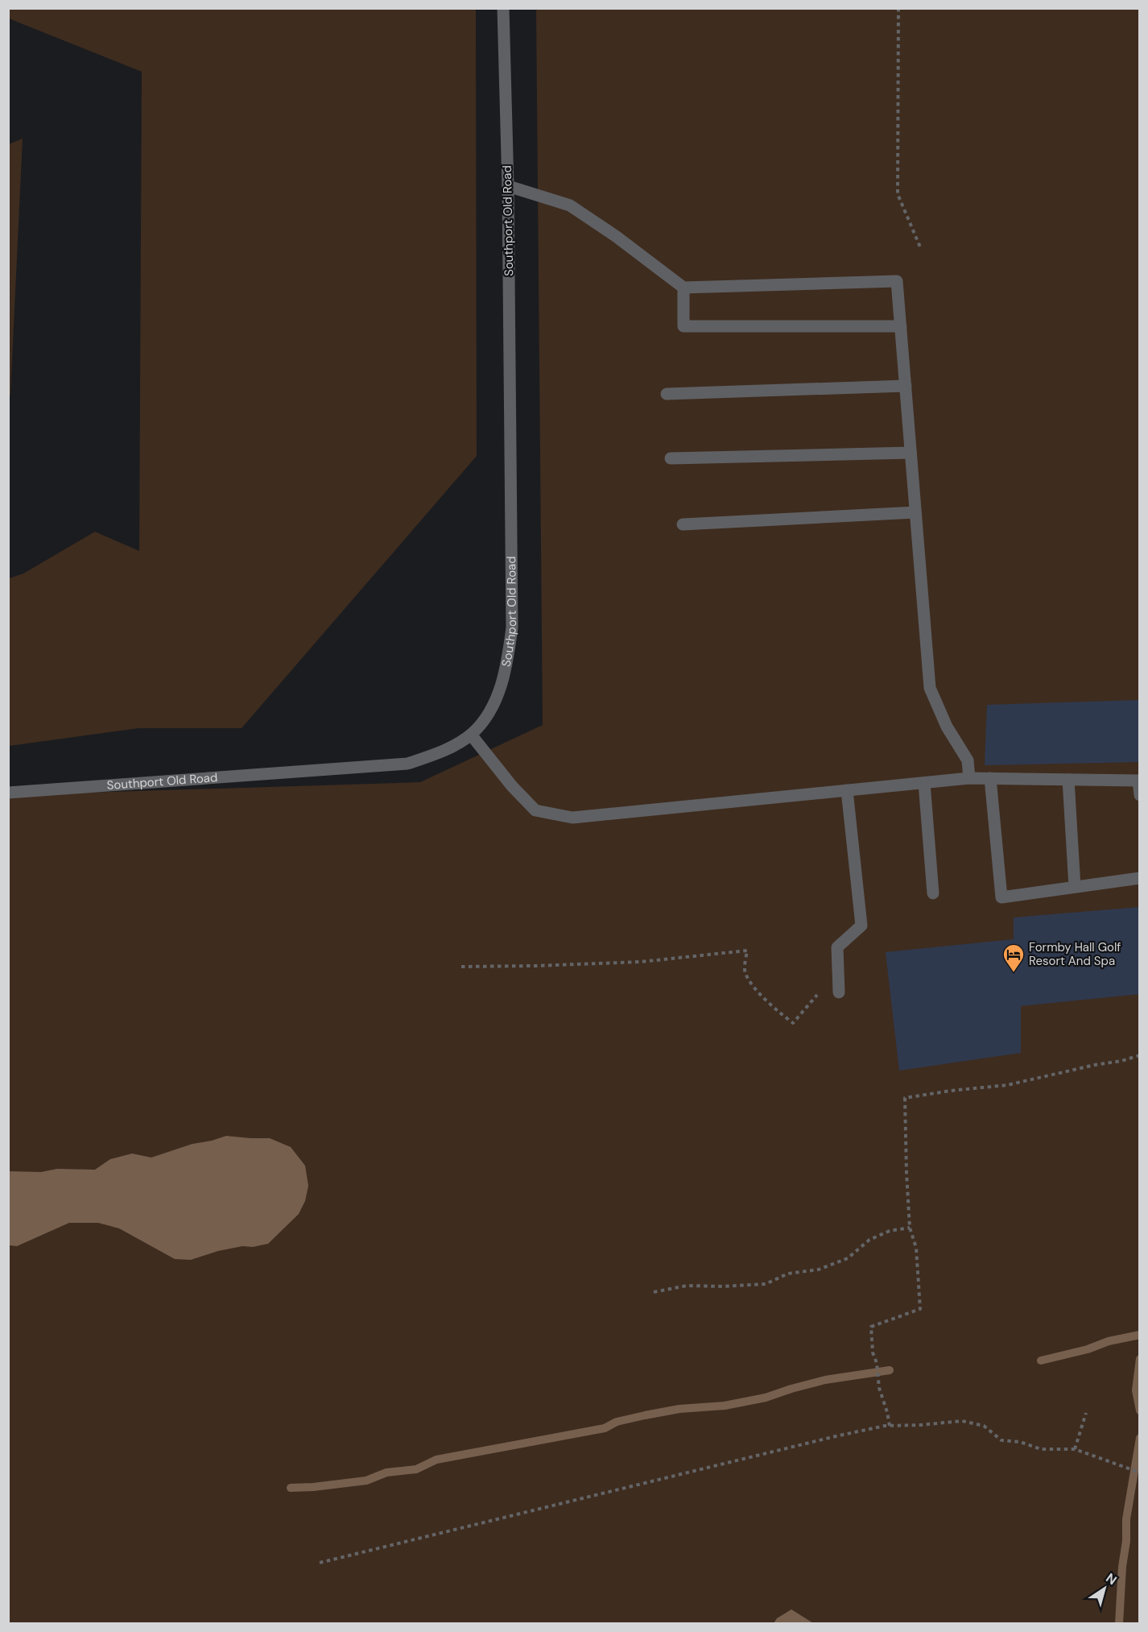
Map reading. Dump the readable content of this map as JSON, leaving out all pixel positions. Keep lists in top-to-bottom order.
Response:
{
  "streets": {
    "street": ["Southport Old Road"]
  },
  "places": {
    "hotel": ["Formby Hall Golf Resort And Spa"]
  },
  "north": "top right"
}
